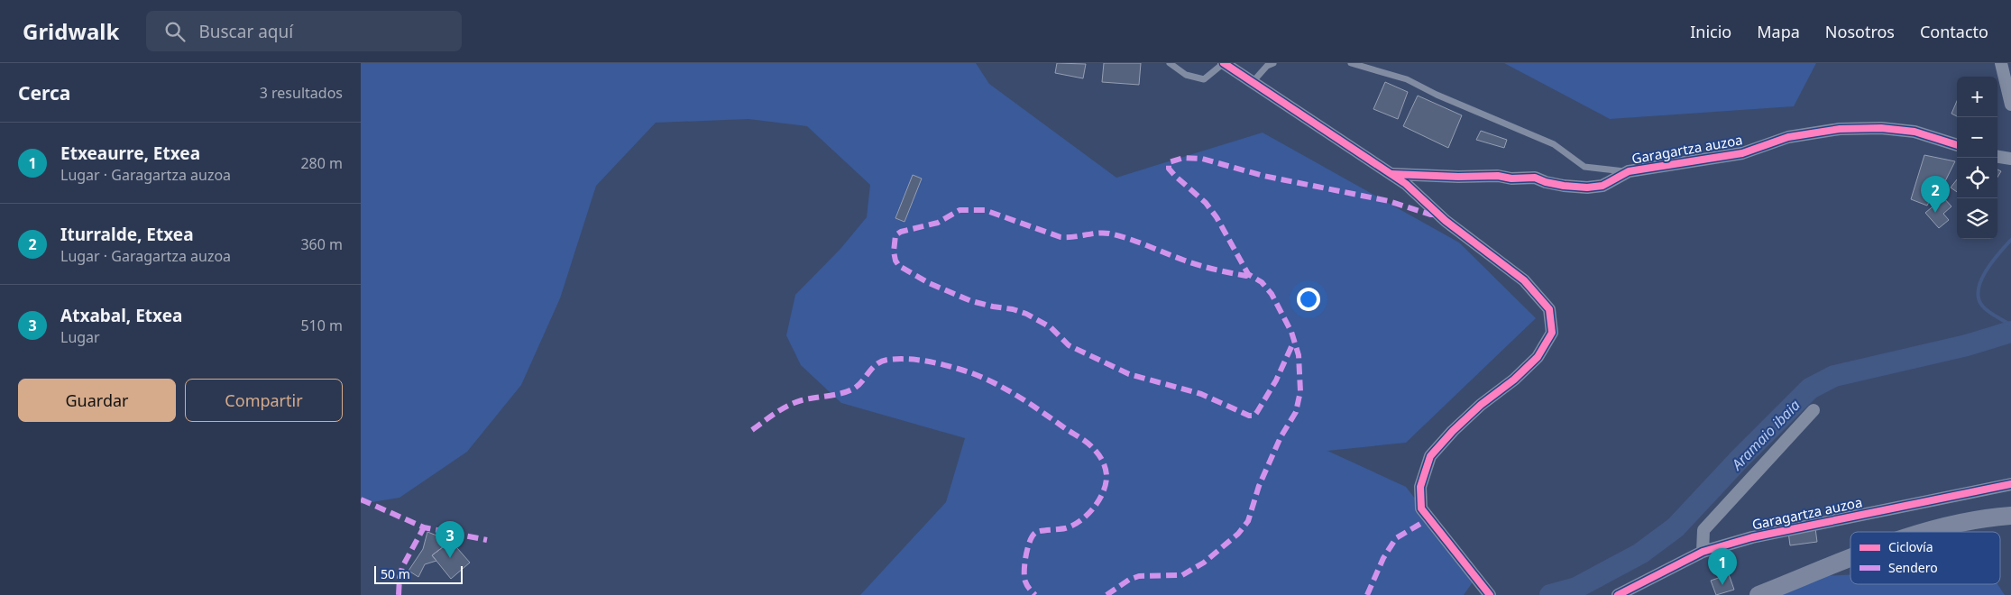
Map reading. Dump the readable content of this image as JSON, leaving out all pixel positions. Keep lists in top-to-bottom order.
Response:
{
  "streets": {
    "street": ["Garagartza auzoa"]
  },
  "water": ["Aramaio ibaia"],
  "legend": ["Ciclovía", "Sendero"],
  "scale_bar": "50 m",
  "page": {
    "header": "Gridwalk",
    "search": "Buscar aquí",
    "nav": [
      "Inicio",
      "Mapa",
      "Nosotros",
      "Contacto"
    ],
    "heading": ["Cerca", "3 resultados"],
    "map_buttons": ["+", "−"],
    "list": [
      {
        "mark": "1",
        "name": "Etxeaurre, Etxea",
        "note": "Lugar · Garagartza auzoa",
        "value": "280 m"
      },
      {
        "mark": "2",
        "name": "Iturralde, Etxea",
        "note": "Lugar · Garagartza auzoa",
        "value": "360 m"
      },
      {
        "mark": "3",
        "name": "Atxabal, Etxea",
        "note": "Lugar",
        "value": "510 m"
      }
    ],
    "pins": ["2", "3", "1"],
    "buttons": ["Guardar", "Compartir"],
    "scale": "50 m"
  }
}
